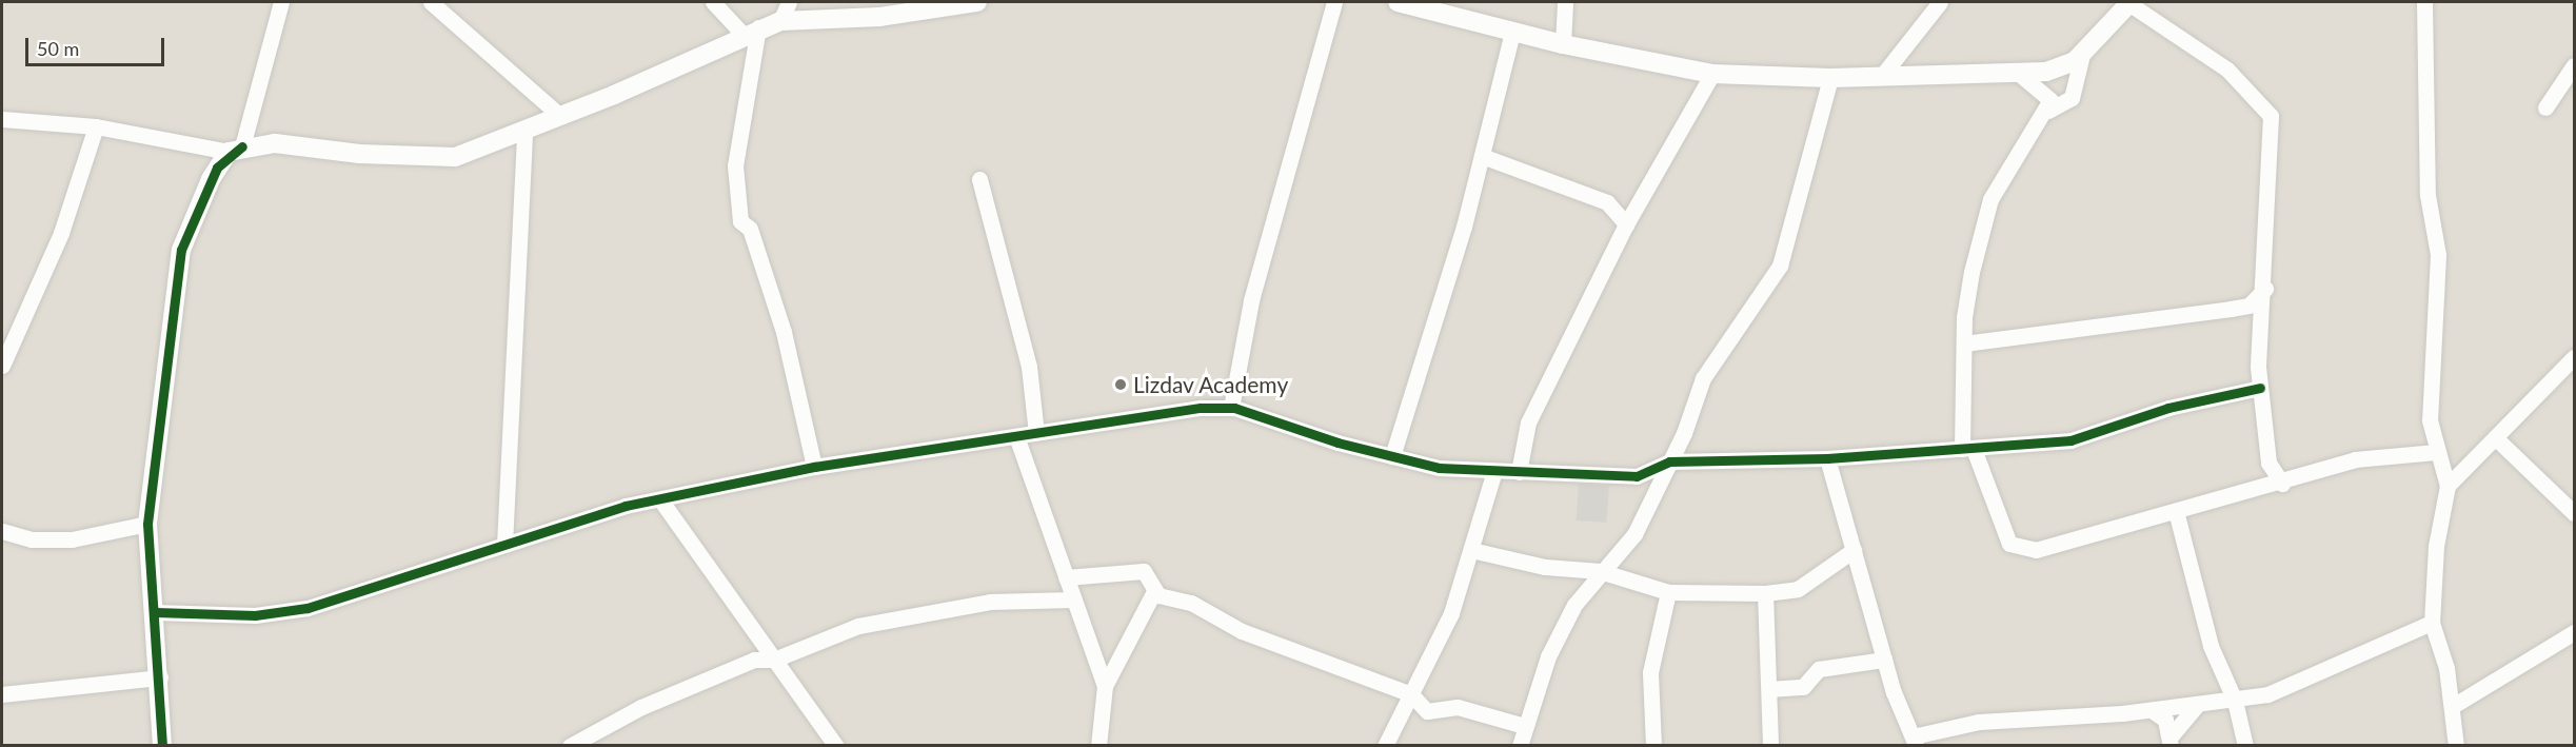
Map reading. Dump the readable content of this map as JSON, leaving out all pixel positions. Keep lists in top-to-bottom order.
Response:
{
  "places": ["Lizdav Academy"],
  "scale_bar": "50 m"
}
